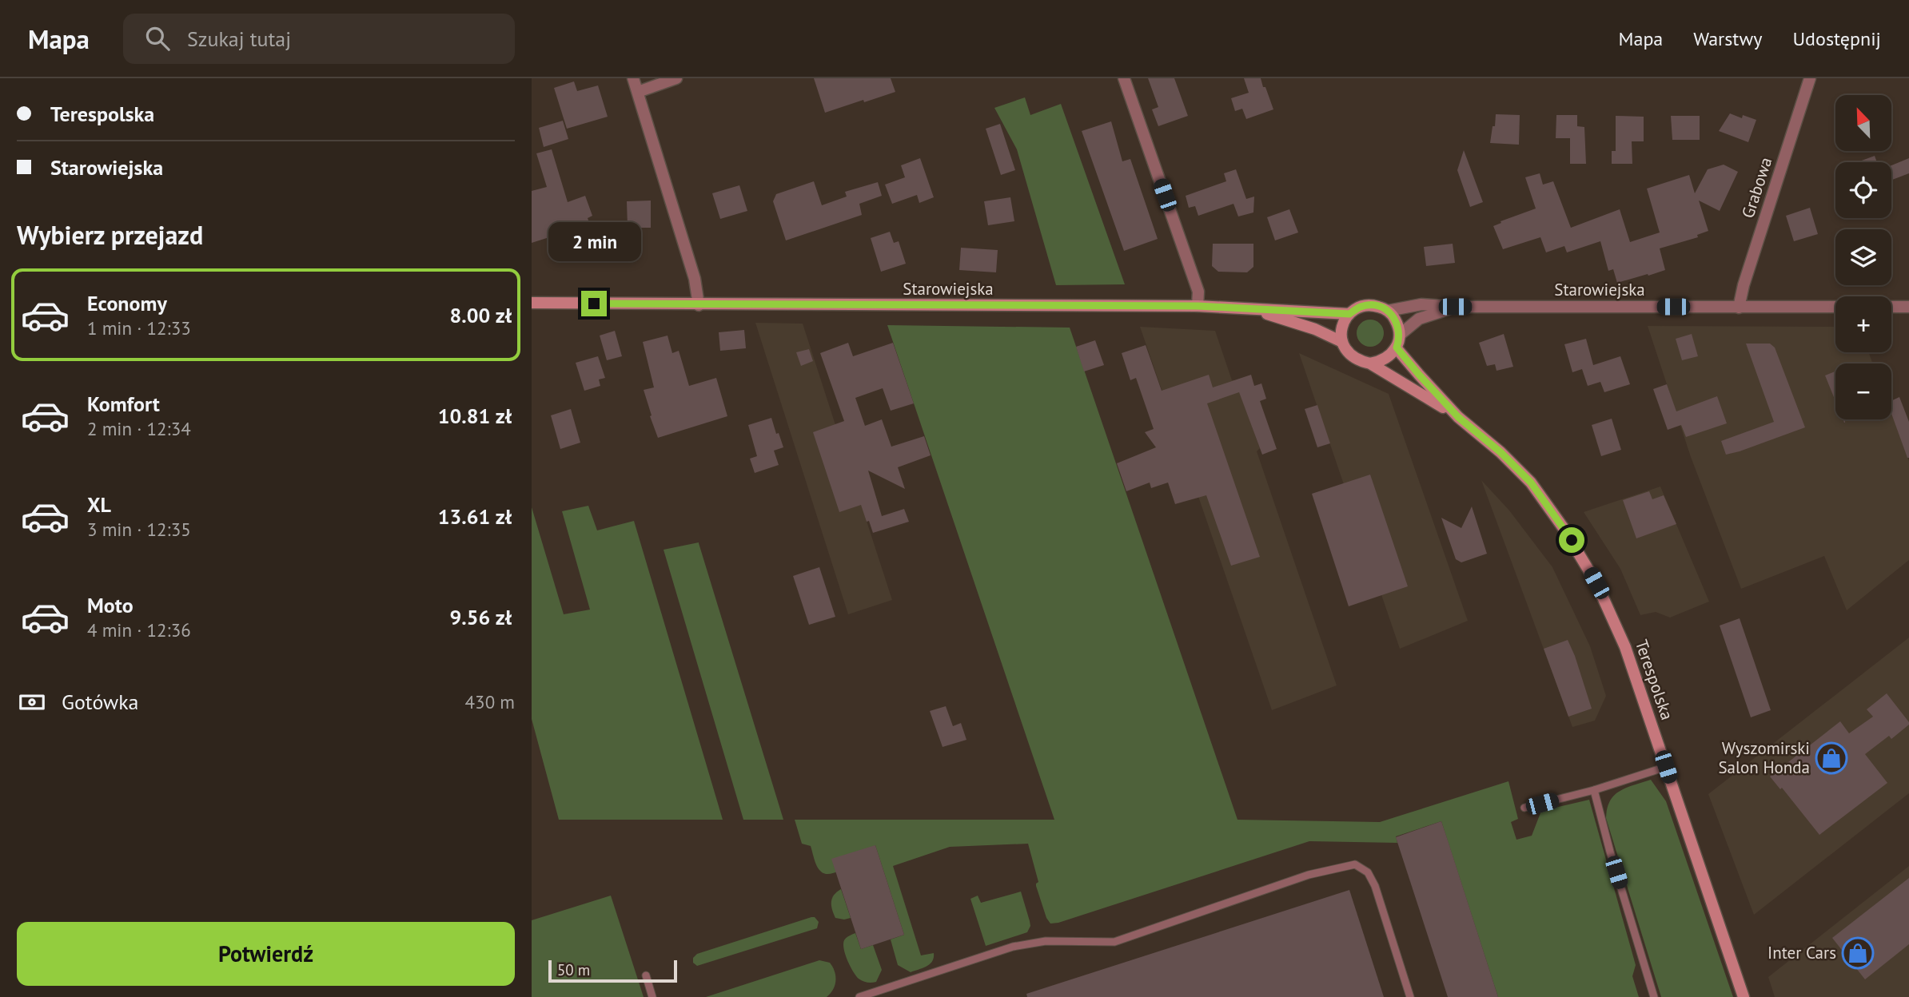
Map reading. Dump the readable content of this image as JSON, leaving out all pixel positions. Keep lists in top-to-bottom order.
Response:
{
  "streets": {
    "street": ["Grabowa", "Starowiejska", "Terespolska"]
  },
  "crossings": [
    ["Grabowa", "Starowiejska"],
    ["Starowiejska", "Terespolska"]
  ],
  "places": {
    "shop": ["Wyszomirski Salon Honda", "Inter Cars"]
  },
  "scale_bar": "50 m",
  "north": "top left",
  "page": {
    "header": "Mapa",
    "search": "Szukaj tutaj",
    "nav": ["Mapa", "Warstwy", "Udostępnij"],
    "banner": ["Terespolska", "Starowiejska"],
    "map_buttons": ["+", "−"],
    "heading": "Wybierz przejazd",
    "bubble": "2 min",
    "list": [
      {
        "name": "Economy",
        "note": "1 min · 12:33",
        "value": "8.00 zł"
      },
      {
        "name": "Komfort",
        "note": "2 min · 12:34",
        "value": "10.81 zł"
      },
      {
        "name": "XL",
        "note": "3 min · 12:35",
        "value": "13.61 zł"
      },
      {
        "name": "Moto",
        "note": "4 min · 12:36",
        "value": "9.56 zł"
      }
    ],
    "pay": ["Gotówka", "430 m"],
    "buttons": "Potwierdź",
    "scale": "50 m"
  }
}
